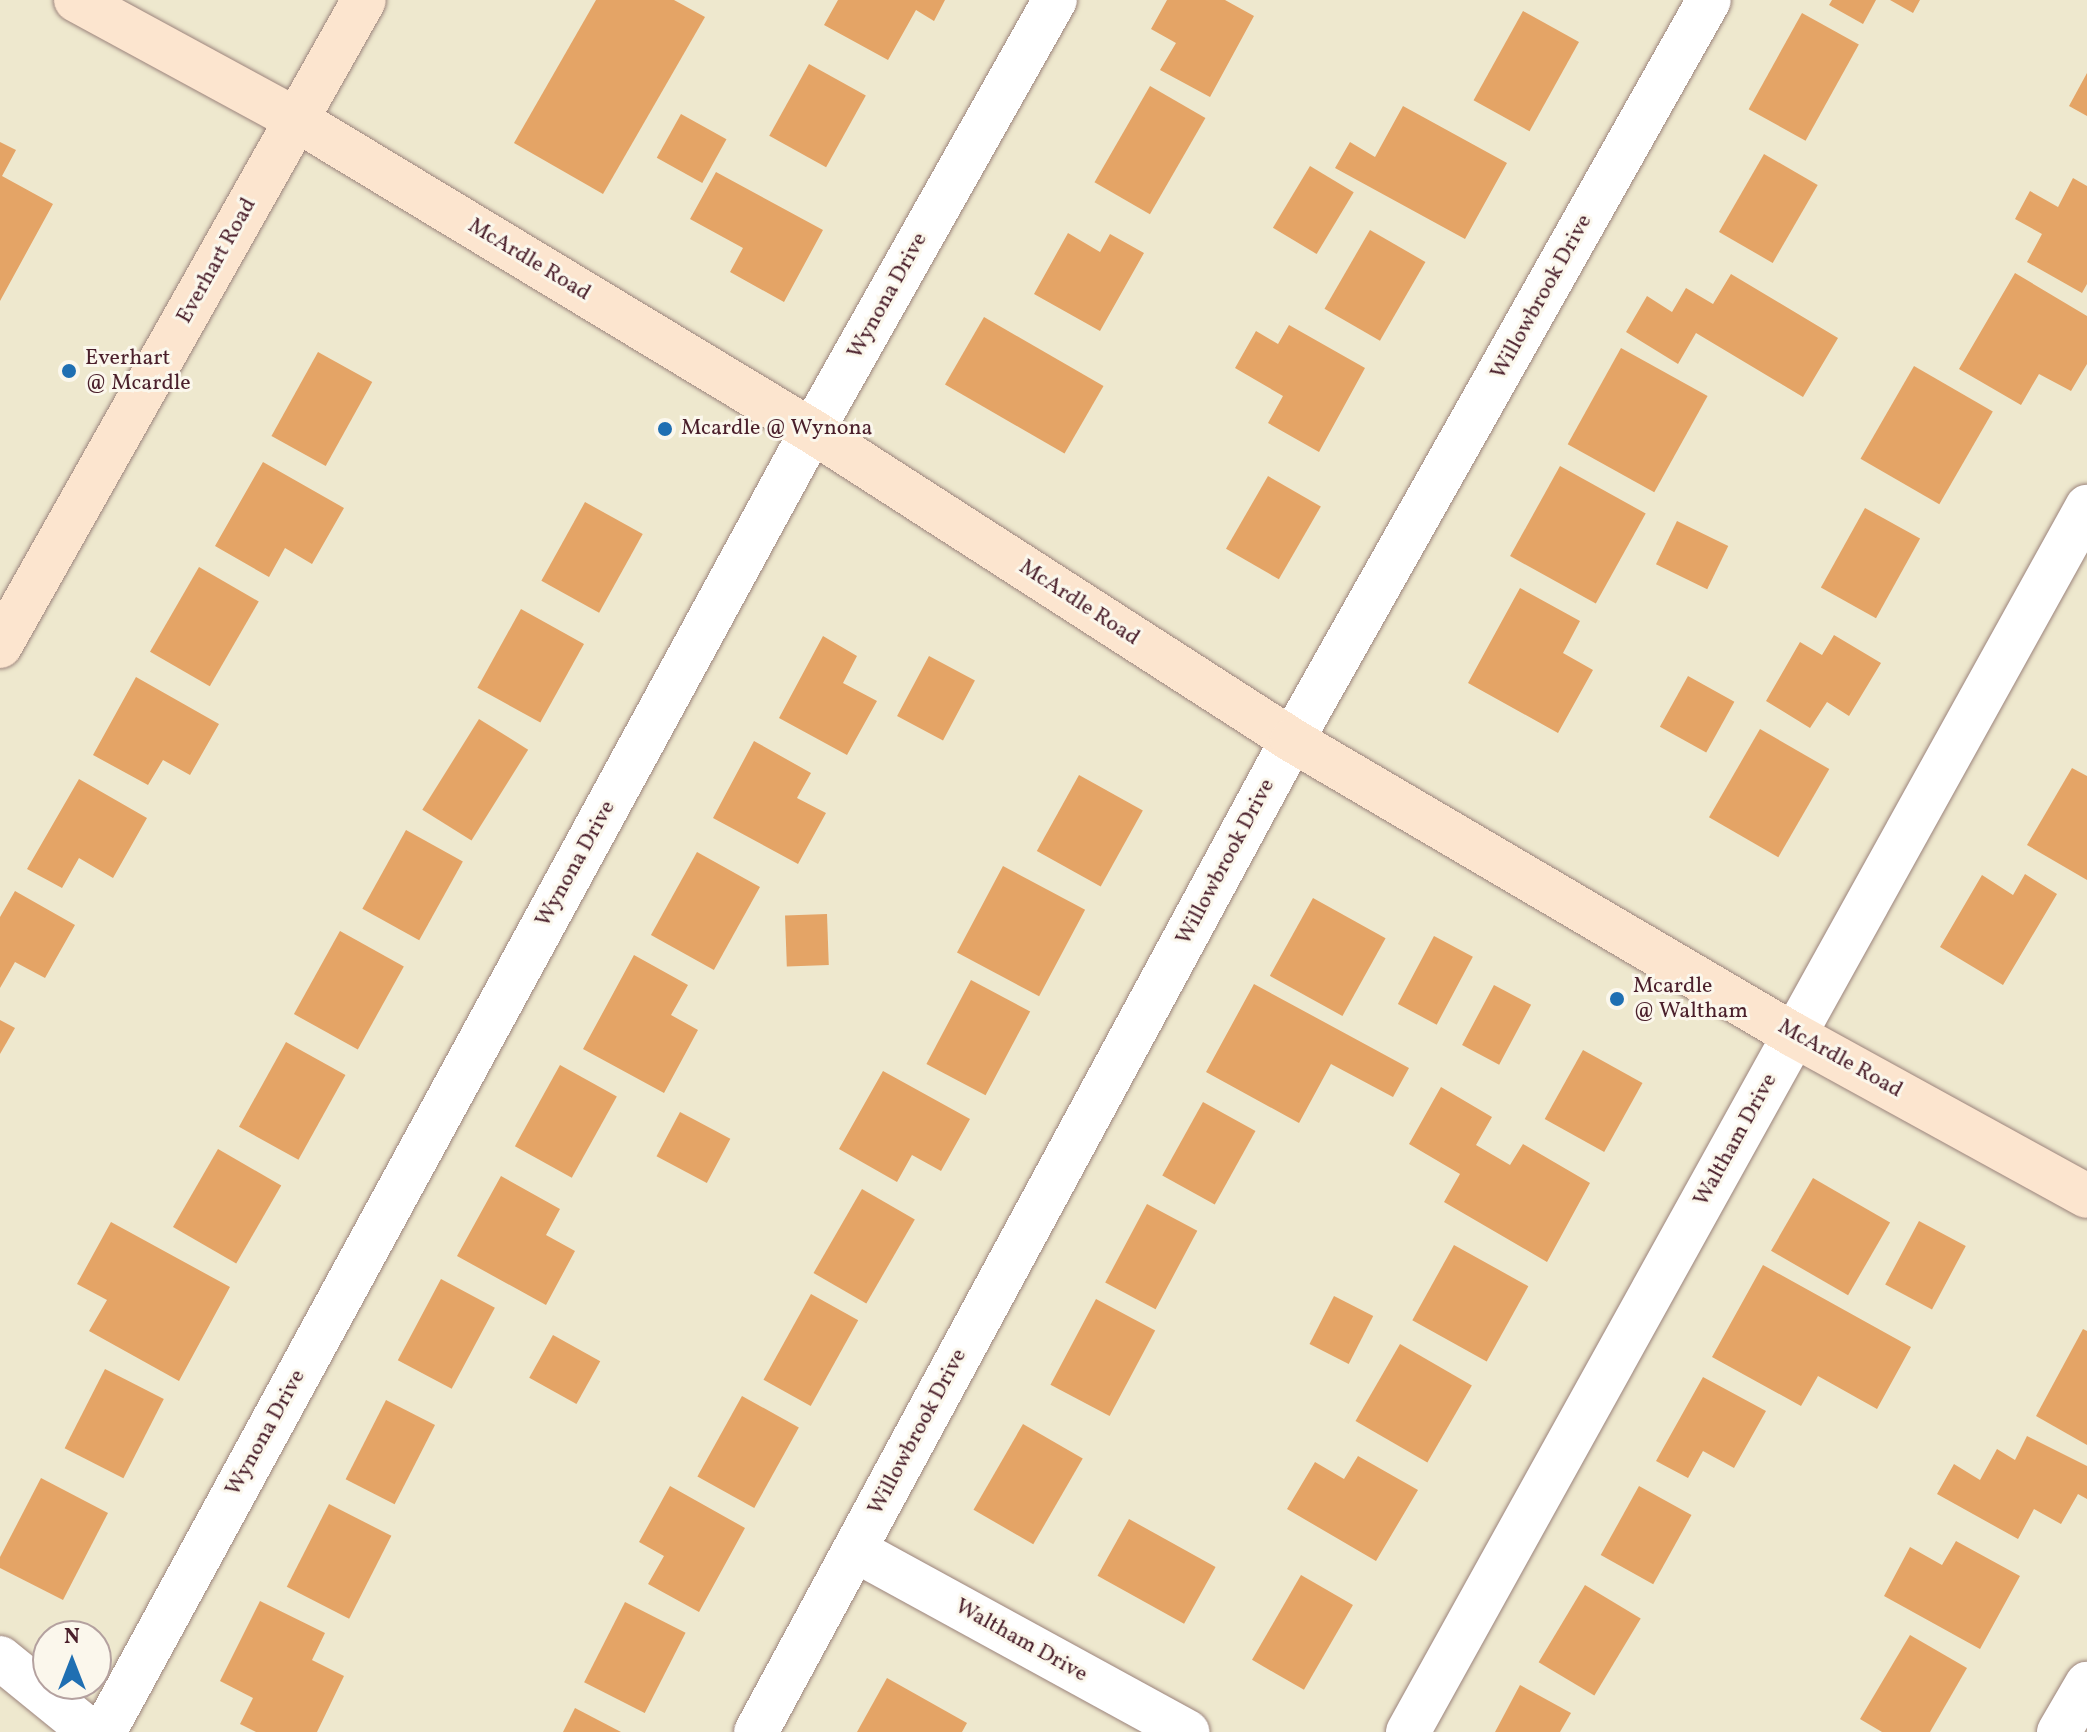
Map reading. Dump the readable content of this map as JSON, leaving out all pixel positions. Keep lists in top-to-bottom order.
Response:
{
  "streets": {
    "main road": ["McArdle Road", "Everhart Road"],
    "street": ["Wynona Drive", "Willowbrook Drive", "Waltham Drive"]
  },
  "crossings": [
    ["McArdle Road", "Everhart Road"],
    ["McArdle Road", "Wynona Drive"],
    ["McArdle Road", "Willowbrook Drive"],
    ["McArdle Road", "Waltham Drive"],
    ["Willowbrook Drive", "Waltham Drive"]
  ],
  "places": ["Everhart @ Mcardle", "Mcardle @ Wynona", "Mcardle @ Waltham"],
  "north": "top"
}
